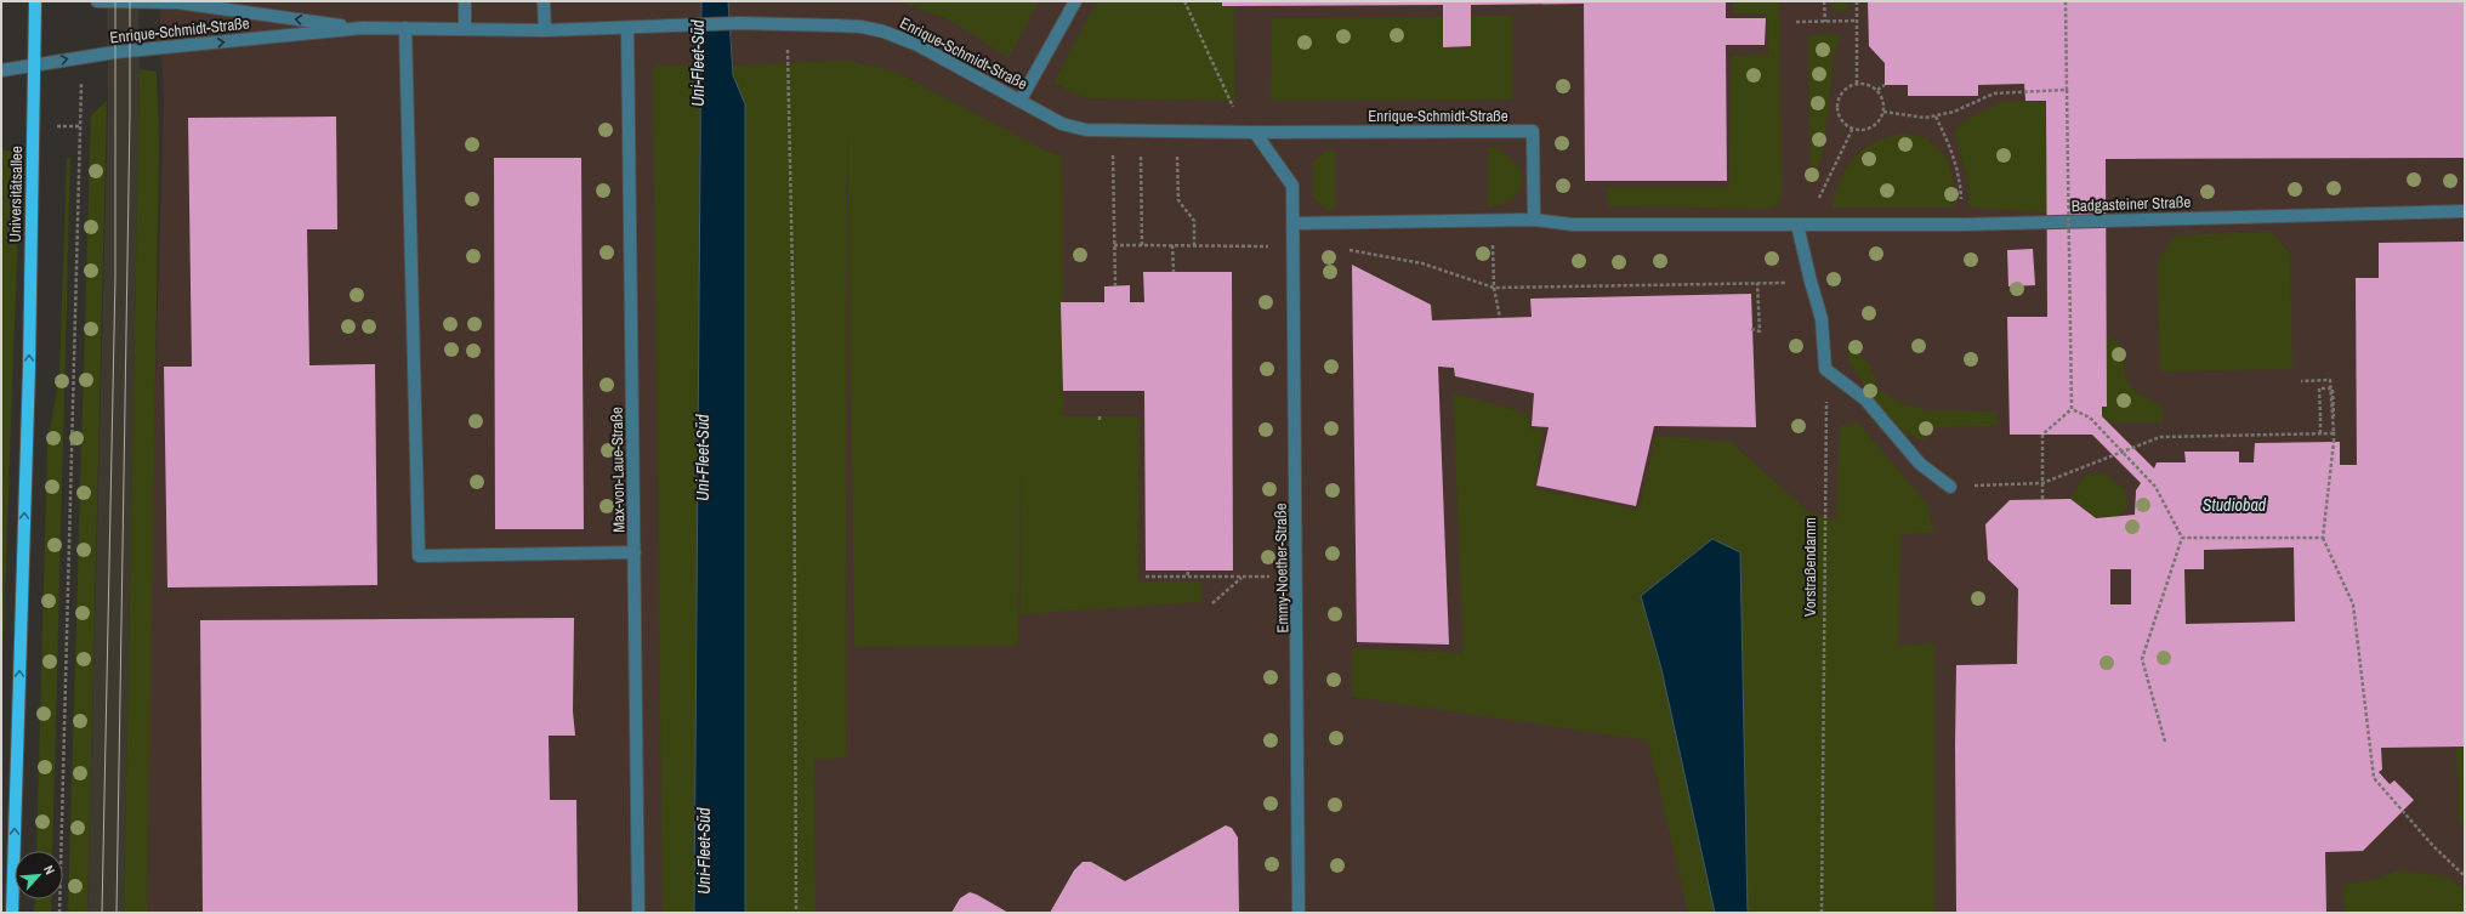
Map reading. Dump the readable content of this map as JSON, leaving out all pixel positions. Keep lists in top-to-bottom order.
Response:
{
  "streets": {
    "main road": ["Universitätsallee"],
    "street": [
      "Enrique-Schmidt-Straße",
      "Badgasteiner Straße",
      "Max-von-Laue-Straße",
      "Emmy-Noether-Straße"
    ],
    "path": ["Vorstraßendamm"]
  },
  "crossings": [
    ["Enrique-Schmidt-Straße", "Universitätsallee"],
    ["Enrique-Schmidt-Straße", "Max-von-Laue-Straße"]
  ],
  "one_way": ["Universitätsallee"],
  "water": ["Uni-Fleet-Süd", "Studiobad"],
  "north": "top right"
}
